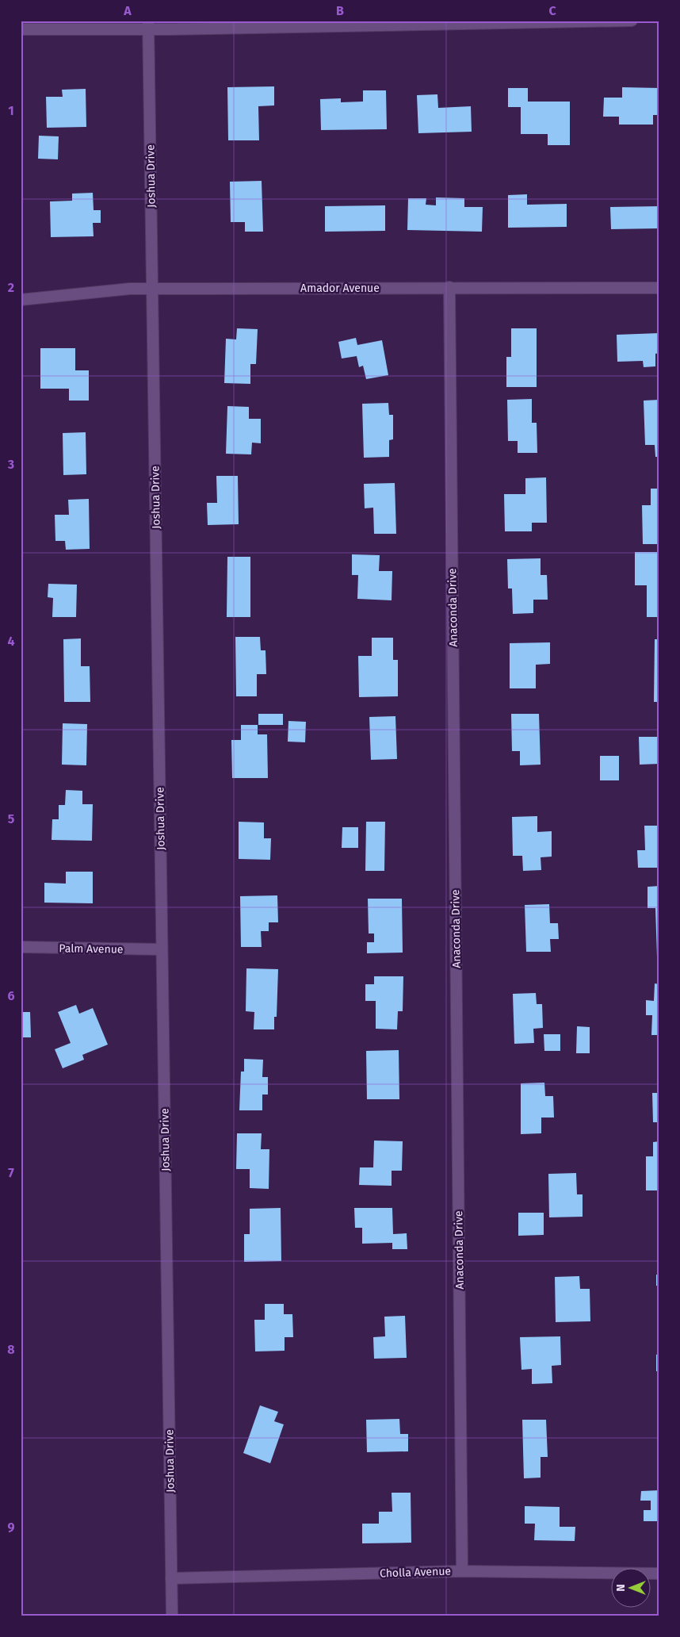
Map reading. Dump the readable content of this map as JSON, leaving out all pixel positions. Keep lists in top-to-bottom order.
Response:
{
  "streets": {
    "street": [
      "Joshua Drive",
      "Amador Avenue",
      "Anaconda Drive",
      "Palm Avenue",
      "Cholla Avenue"
    ]
  },
  "crossings": [
    ["Joshua Drive", "Amador Avenue"],
    ["Joshua Drive", "Palm Avenue"],
    ["Joshua Drive", "Cholla Avenue"],
    ["Amador Avenue", "Anaconda Drive"],
    ["Anaconda Drive", "Cholla Avenue"]
  ],
  "north": "left",
  "grid": {
    "columns": ["A", "B", "C"],
    "rows": [
      "1",
      "2",
      "3",
      "4",
      "5",
      "6",
      "7",
      "8",
      "9"
    ]
  }
}
